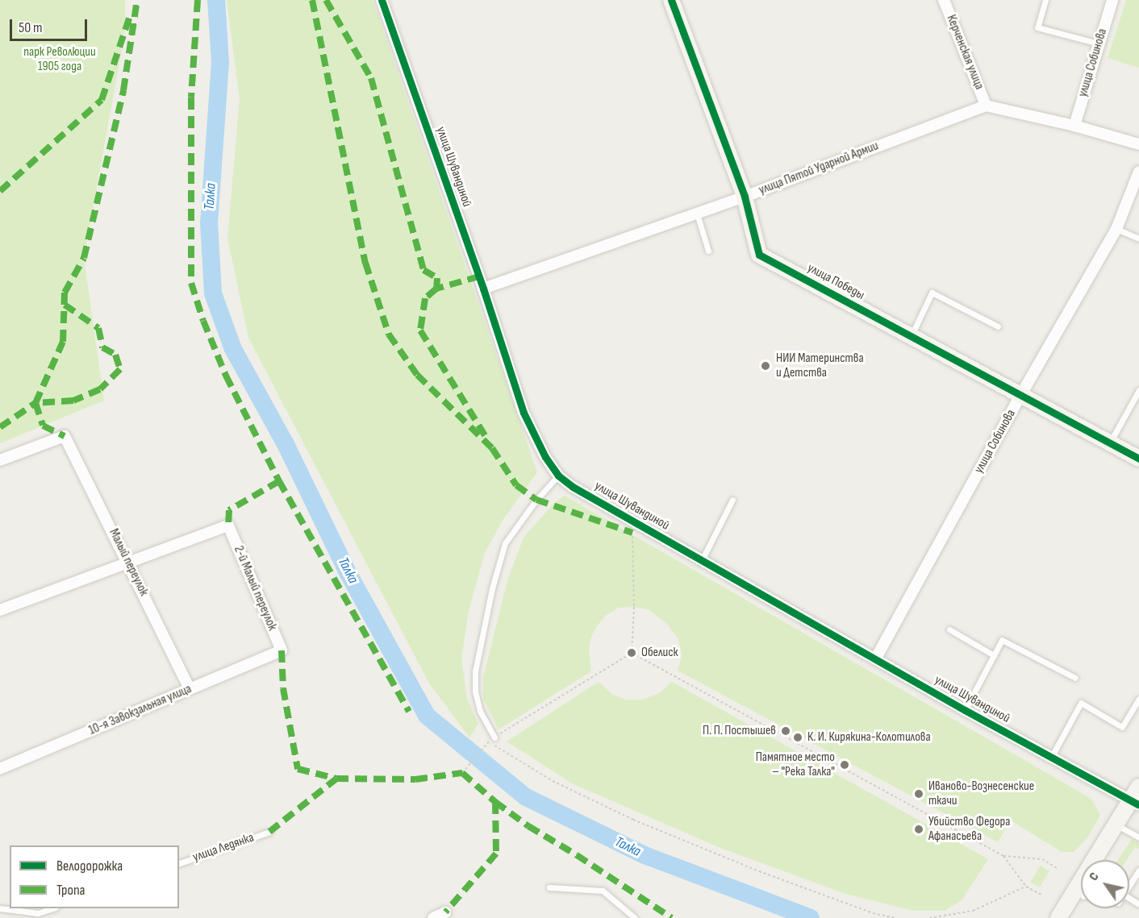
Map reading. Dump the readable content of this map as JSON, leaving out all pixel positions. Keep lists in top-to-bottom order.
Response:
{
  "streets": {
    "street": [
      "Керченская улица",
      "улица Собинова",
      "улица Шувандиной",
      "улица Пятой Ударной Армии",
      "улица Победы",
      "Малый переулок",
      "2-й Малый переулок",
      "10-я Завокзальная улица"
    ],
    "lane": ["улица Ледянка"]
  },
  "crossings": [
    ["Керченская улица", "улица Пятой Ударной Армии"],
    ["улица Собинова", "улица Шувандиной"],
    ["улица Собинова", "улица Победы"],
    ["улица Шувандиной", "улица Пятой Ударной Армии"],
    ["улица Пятой Ударной Армии", "улица Победы"],
    ["Малый переулок", "2-й Малый переулок"],
    ["Малый переулок", "10-я Завокзальная улица"],
    ["2-й Малый переулок", "10-я Завокзальная улица"]
  ],
  "water": ["Талка"],
  "parks": ["парк Революции 1905 года"],
  "places": [
    "НИИ Материнства и Детства",
    "Обелиск",
    "П. П. Постышев",
    "К. И. Кирякина-Колотилова",
    "Памятное место – \"Река Талка\"",
    "Иваново-Вознесенские ткачи",
    "Убийство Федора Афанасьева"
  ],
  "legend": ["Велодорожка", "Тропа"],
  "scale_bar": "50 m",
  "north": "top left"
}
